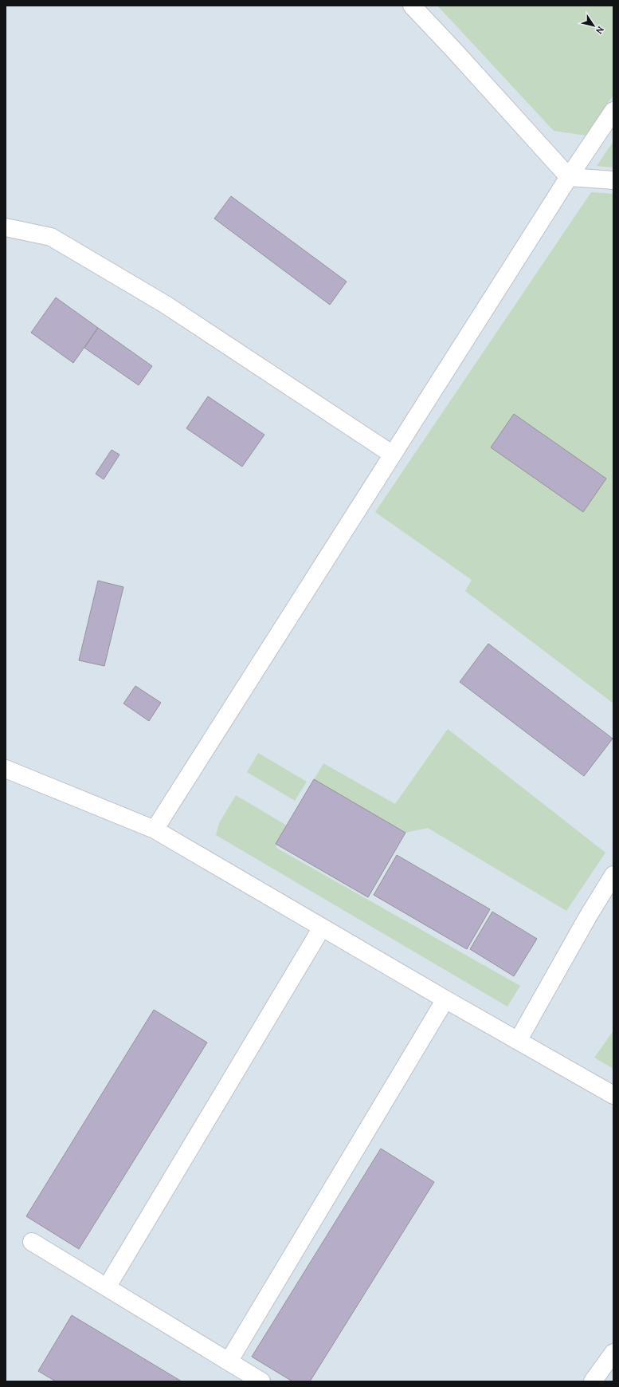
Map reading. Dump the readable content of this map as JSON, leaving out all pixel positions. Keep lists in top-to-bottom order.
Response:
{
  "north": "bottom right"
}
